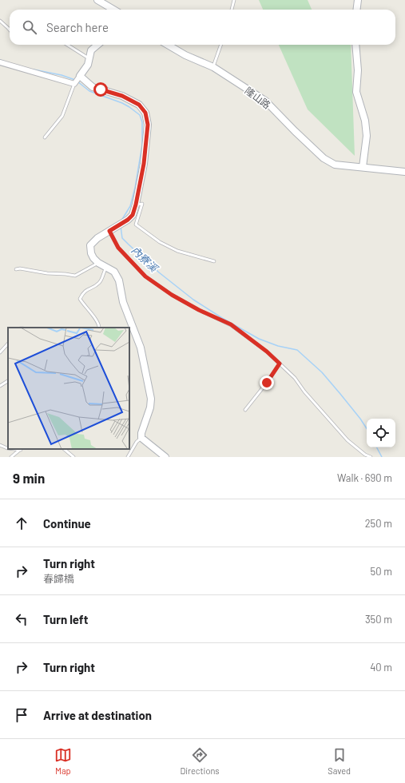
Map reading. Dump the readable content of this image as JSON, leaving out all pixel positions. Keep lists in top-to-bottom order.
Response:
{
  "streets": {
    "street": ["隆山路"]
  },
  "water": ["內寮溪"],
  "page": {
    "search": "Search here",
    "heading": ["9 min", "Walk · 690 m"],
    "list": [
      ["Continue", "250 m"],
      ["Turn right", "春歸橋", "50 m"],
      ["Turn left", "350 m"],
      ["Turn right", "40 m"],
      "Arrive at destination"
    ],
    "nav": ["Map", "Directions", "Saved"]
  }
}
